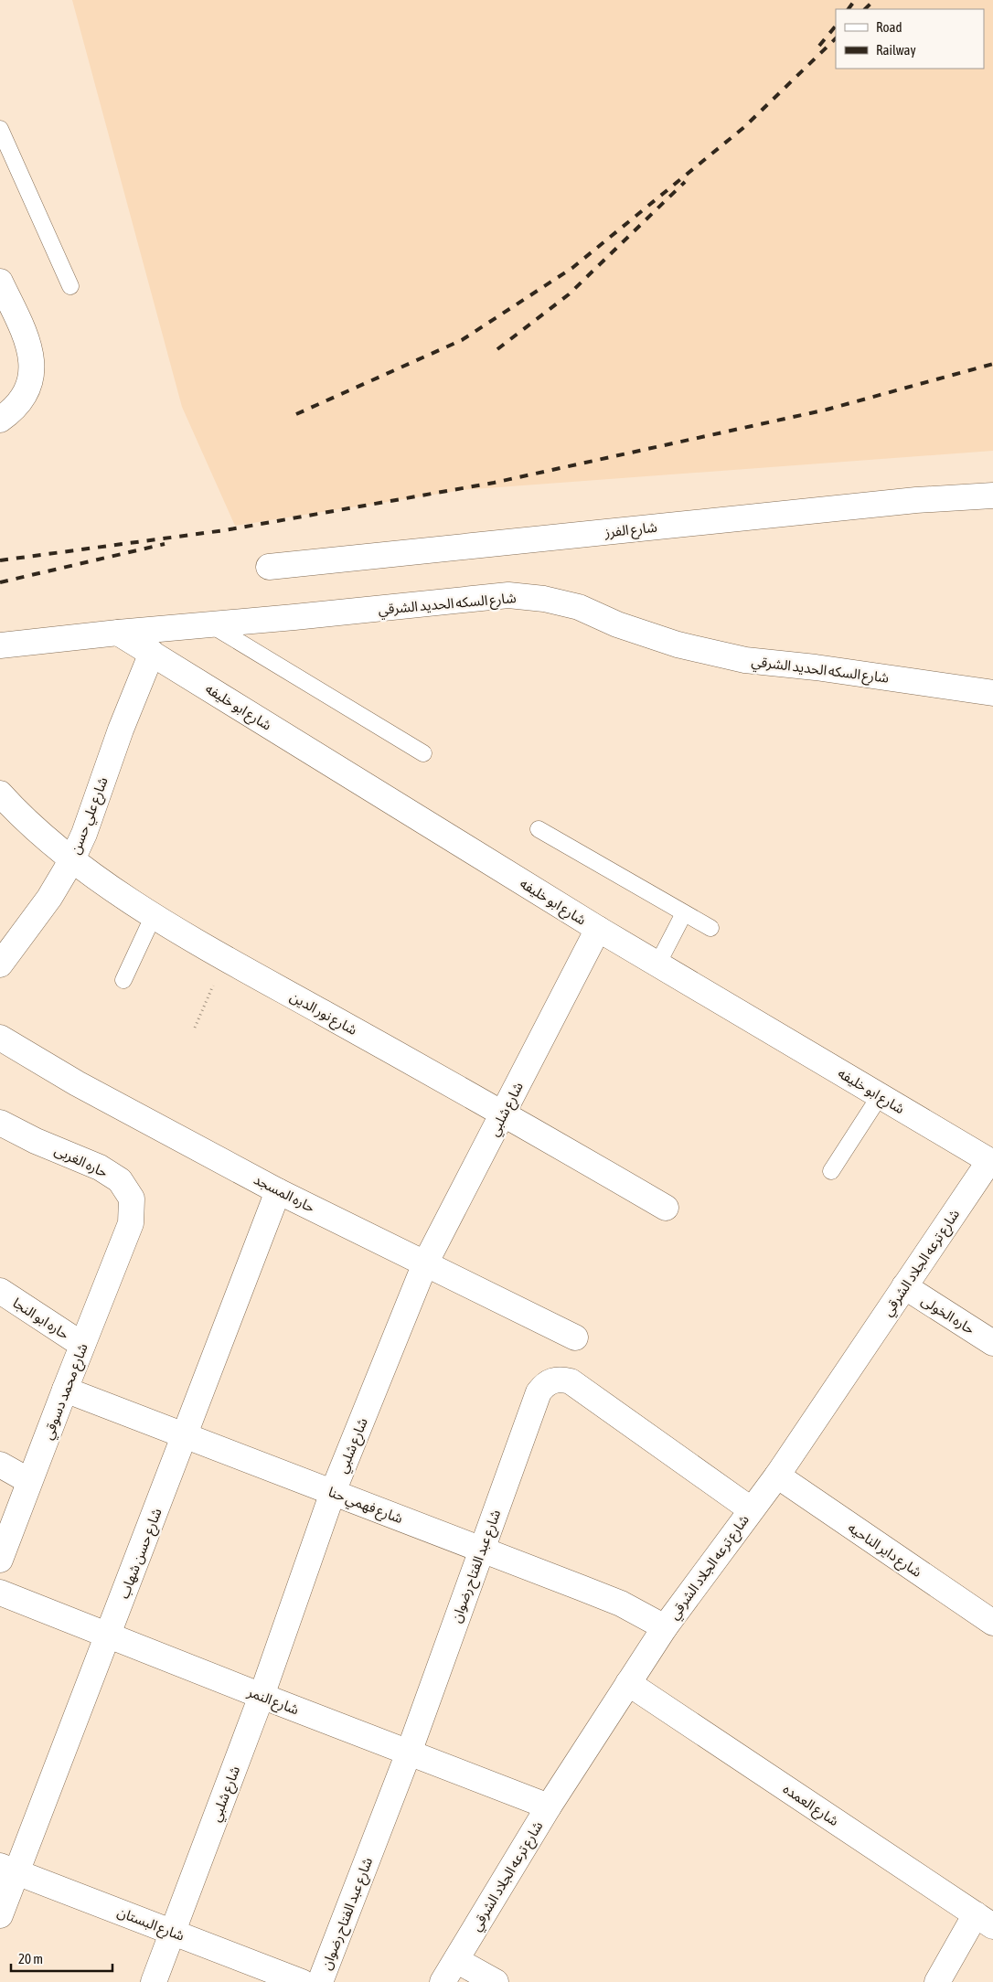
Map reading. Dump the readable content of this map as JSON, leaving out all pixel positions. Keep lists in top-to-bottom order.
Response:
{
  "streets": {
    "street": [
      "شارع الفرز",
      "شارع السكه الحديد الشرقي",
      "شارع ابو خليفه",
      "شارع علي حسن",
      "شارع نور الدين",
      "شارع شلبي",
      "حاره الغربى",
      "حاره المسجد",
      "شارع ترعه الجلاد الشرقي",
      "حاره الخولى",
      "حاره ابو النجا",
      "شارع محمد دسوقي",
      "شارع فهمي حنا",
      "شارع داير الناحيه",
      "شارع حسن شهاب",
      "شارع عبد الفتاح رضوان",
      "شارع النمر",
      "شارع العمده",
      "شارع البستان"
    ]
  },
  "crossings": [
    ["شارع السكه الحديد الشرقي", "شارع ابو خليفه"],
    ["شارع ابو خليفه", "شارع علي حسن"],
    ["شارع ابو خليفه", "شارع شلبي"],
    ["شارع ابو خليفه", "شارع ترعه الجلاد الشرقي"],
    ["شارع علي حسن", "شارع نور الدين"],
    ["شارع نور الدين", "شارع شلبي"],
    ["شارع شلبي", "حاره المسجد"],
    ["شارع شلبي", "شارع فهمي حنا"],
    ["شارع شلبي", "شارع النمر"],
    ["شارع شلبي", "شارع البستان"],
    ["حاره الغربى", "شارع محمد دسوقي"],
    ["حاره المسجد", "شارع حسن شهاب"],
    ["شارع ترعه الجلاد الشرقي", "حاره الخولى"],
    ["شارع ترعه الجلاد الشرقي", "شارع فهمي حنا"],
    ["شارع ترعه الجلاد الشرقي", "شارع داير الناحيه"],
    ["شارع ترعه الجلاد الشرقي", "شارع عبد الفتاح رضوان"],
    ["شارع ترعه الجلاد الشرقي", "شارع النمر"],
    ["شارع ترعه الجلاد الشرقي", "شارع العمده"],
    ["حاره ابو النجا", "شارع محمد دسوقي"],
    ["شارع محمد دسوقي", "شارع فهمي حنا"],
    ["شارع فهمي حنا", "شارع حسن شهاب"],
    ["شارع فهمي حنا", "شارع عبد الفتاح رضوان"],
    ["شارع حسن شهاب", "شارع النمر"],
    ["شارع حسن شهاب", "شارع البستان"],
    ["شارع عبد الفتاح رضوان", "شارع النمر"]
  ],
  "legend": ["Road", "Railway"],
  "scale_bar": "20 m"
}
